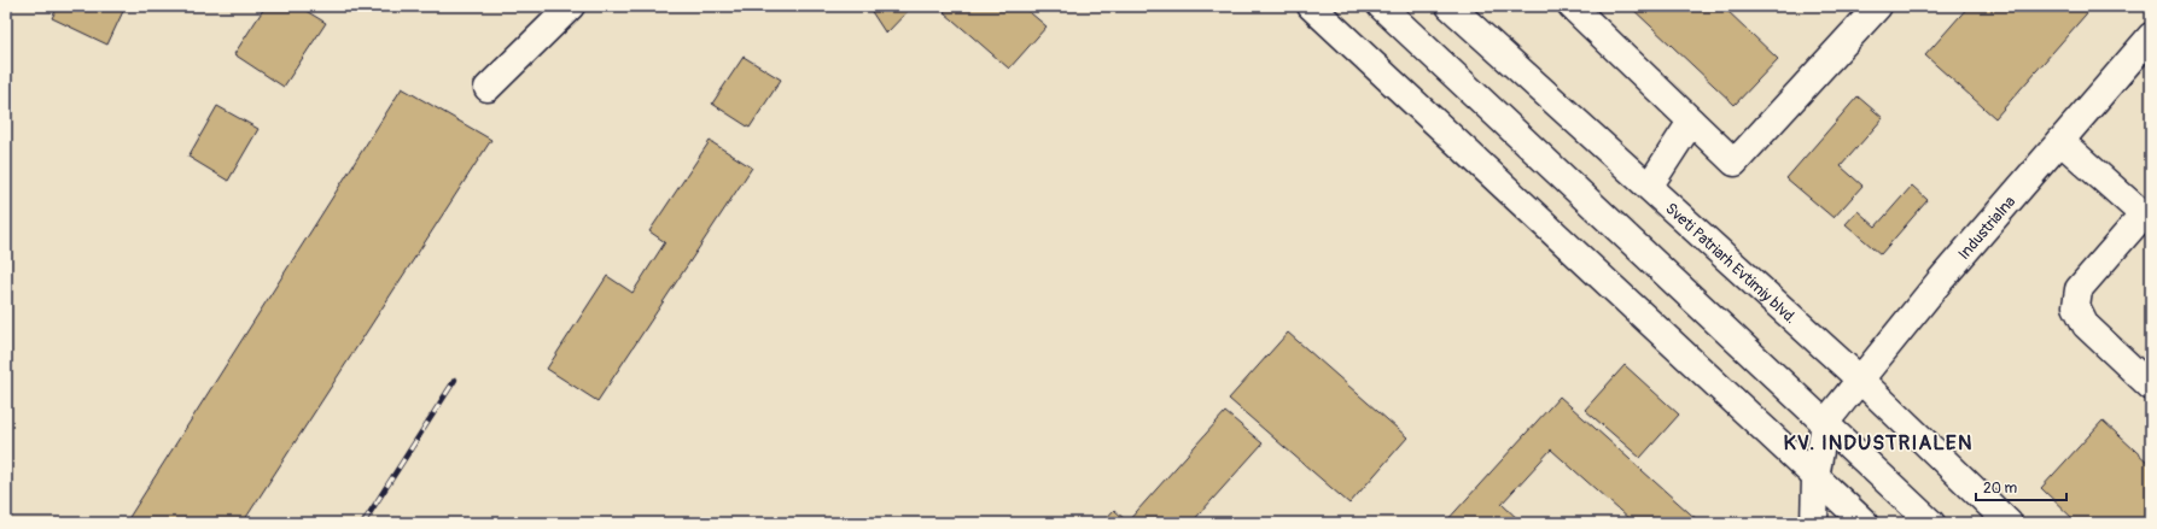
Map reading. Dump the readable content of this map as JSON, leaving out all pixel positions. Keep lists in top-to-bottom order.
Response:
{
  "streets": {
    "main road": ["Industrialna", "Sveti Patriarh Evtimiy blvd."]
  },
  "crossings": [
    ["Industrialna", "Sveti Patriarh Evtimiy blvd."]
  ],
  "districts": ["KV. INDUSTRIALEN"],
  "scale_bar": "20 m"
}
